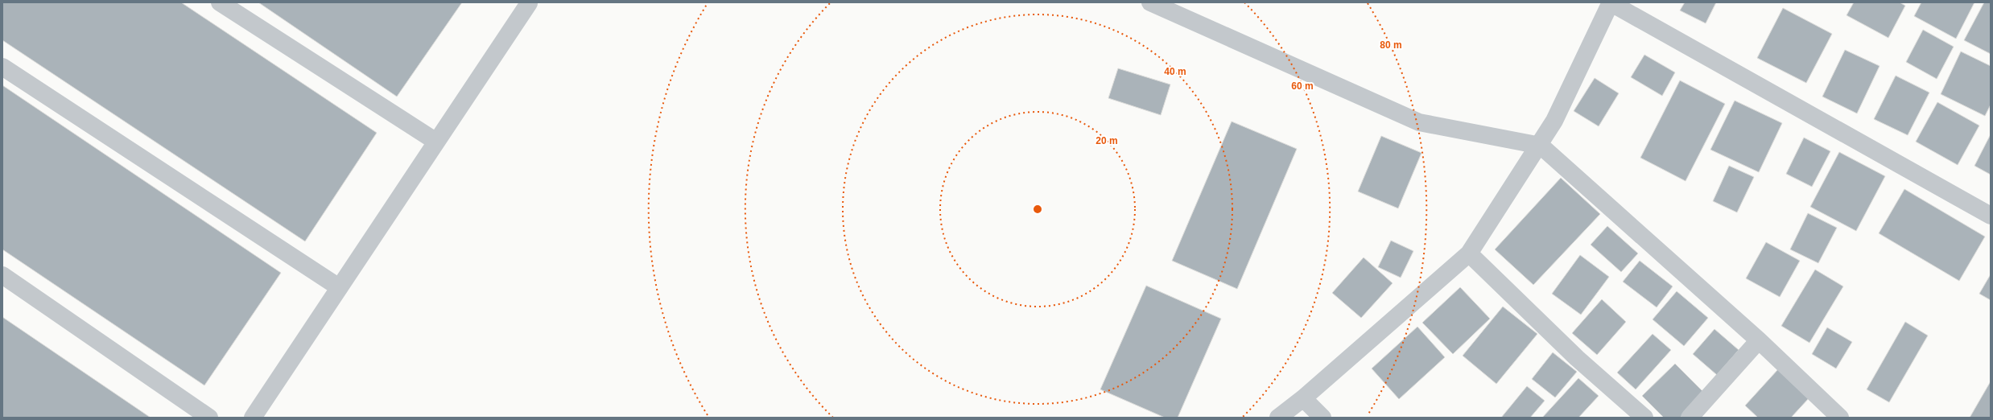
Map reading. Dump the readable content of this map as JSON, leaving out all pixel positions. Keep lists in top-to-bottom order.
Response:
{
  "rings": [
    "80 m",
    "40 m",
    "60 m",
    "20 m"
  ]
}
